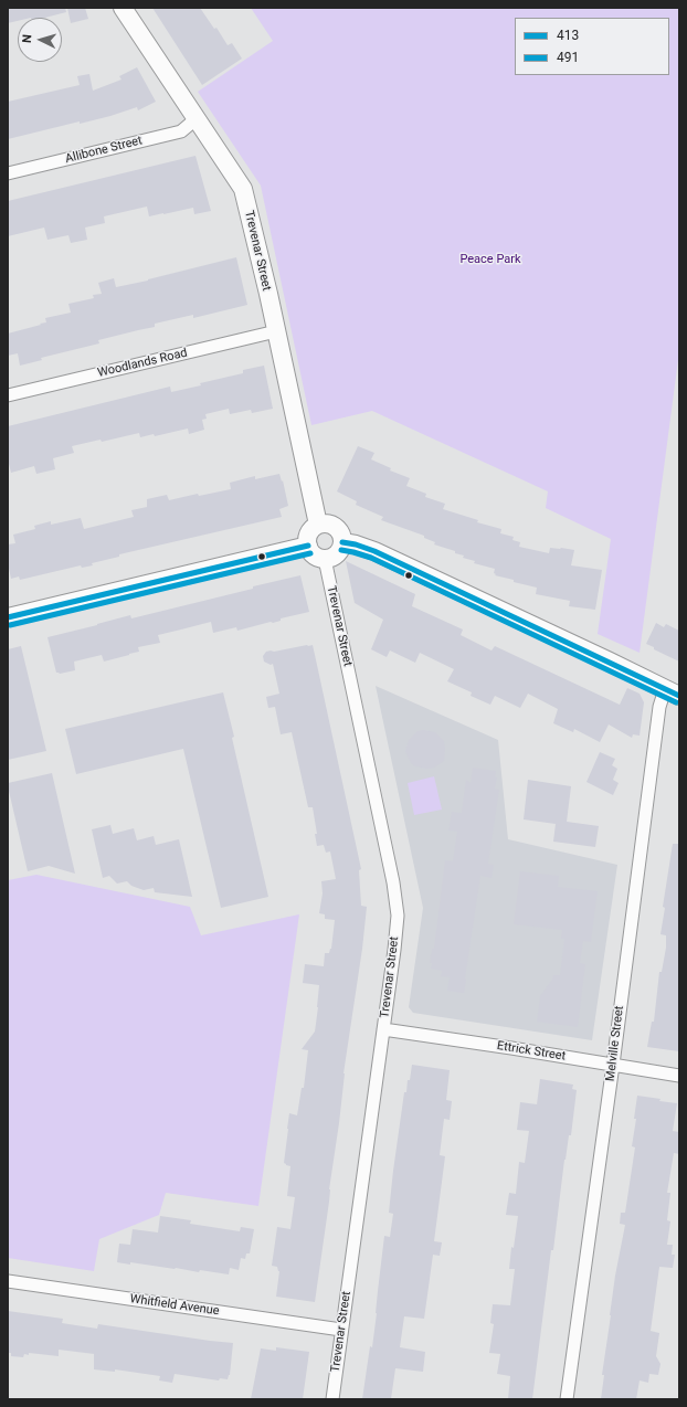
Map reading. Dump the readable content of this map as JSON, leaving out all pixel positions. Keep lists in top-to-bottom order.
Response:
{
  "streets": {
    "main road": ["Trevenar Street"],
    "street": [
      "Allibone Street",
      "Woodlands Road",
      "Melville Street",
      "Ettrick Street",
      "Whitfield Avenue"
    ]
  },
  "crossings": [
    ["Allibone Street", "Trevenar Street"],
    ["Trevenar Street", "Woodlands Road"],
    ["Trevenar Street", "Ettrick Street"],
    ["Trevenar Street", "Whitfield Avenue"],
    ["Melville Street", "Ettrick Street"]
  ],
  "parks": ["Peace Park"],
  "lines": ["transit line 413", "transit line 491"],
  "legend": ["413", "491"],
  "north": "left"
}
